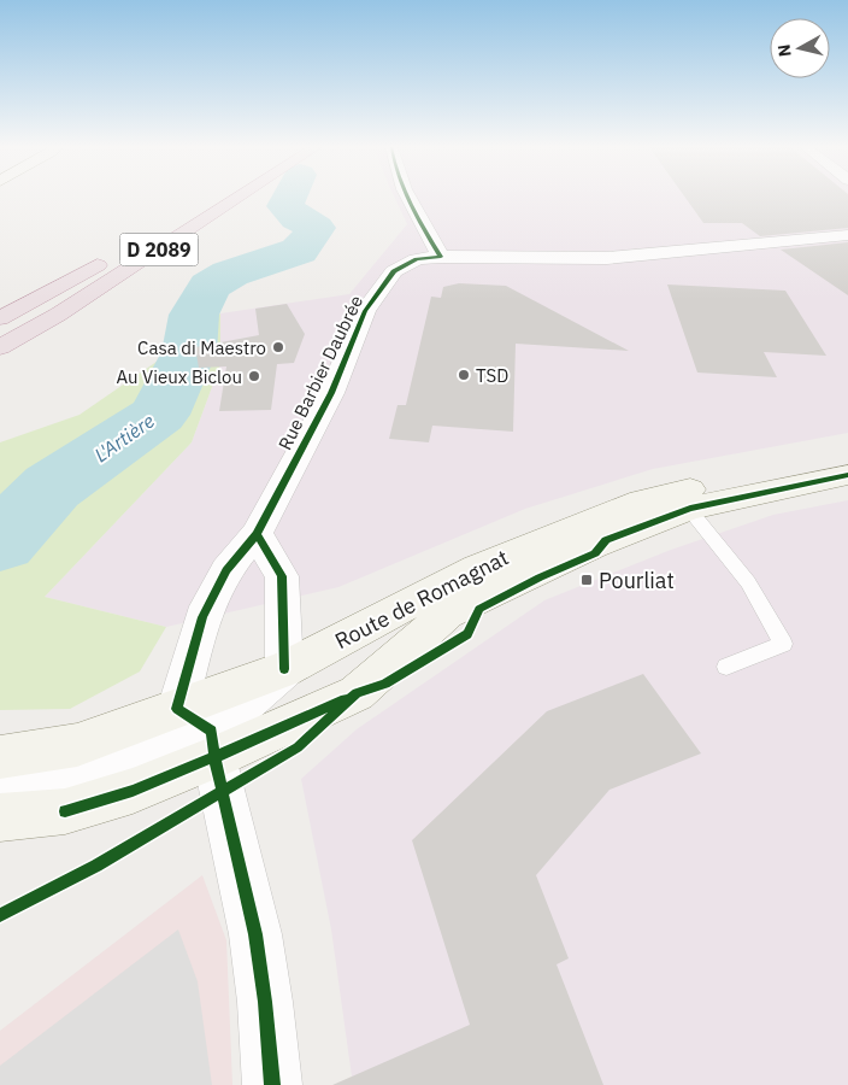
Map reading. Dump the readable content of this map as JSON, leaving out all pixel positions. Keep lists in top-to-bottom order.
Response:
{
  "streets": {
    "highway": ["D 2089"],
    "main road": ["Route de Romagnat"],
    "street": ["Rue Barbier Daubrée"]
  },
  "crossings": [
    ["Rue Barbier Daubrée", "Route de Romagnat"]
  ],
  "water": ["L'Artière"],
  "places": {
    "other": ["Casa di Maestro", "TSD", "Au Vieux Biclou"],
    "transit": ["Pourliat"]
  },
  "north": "left"
}
